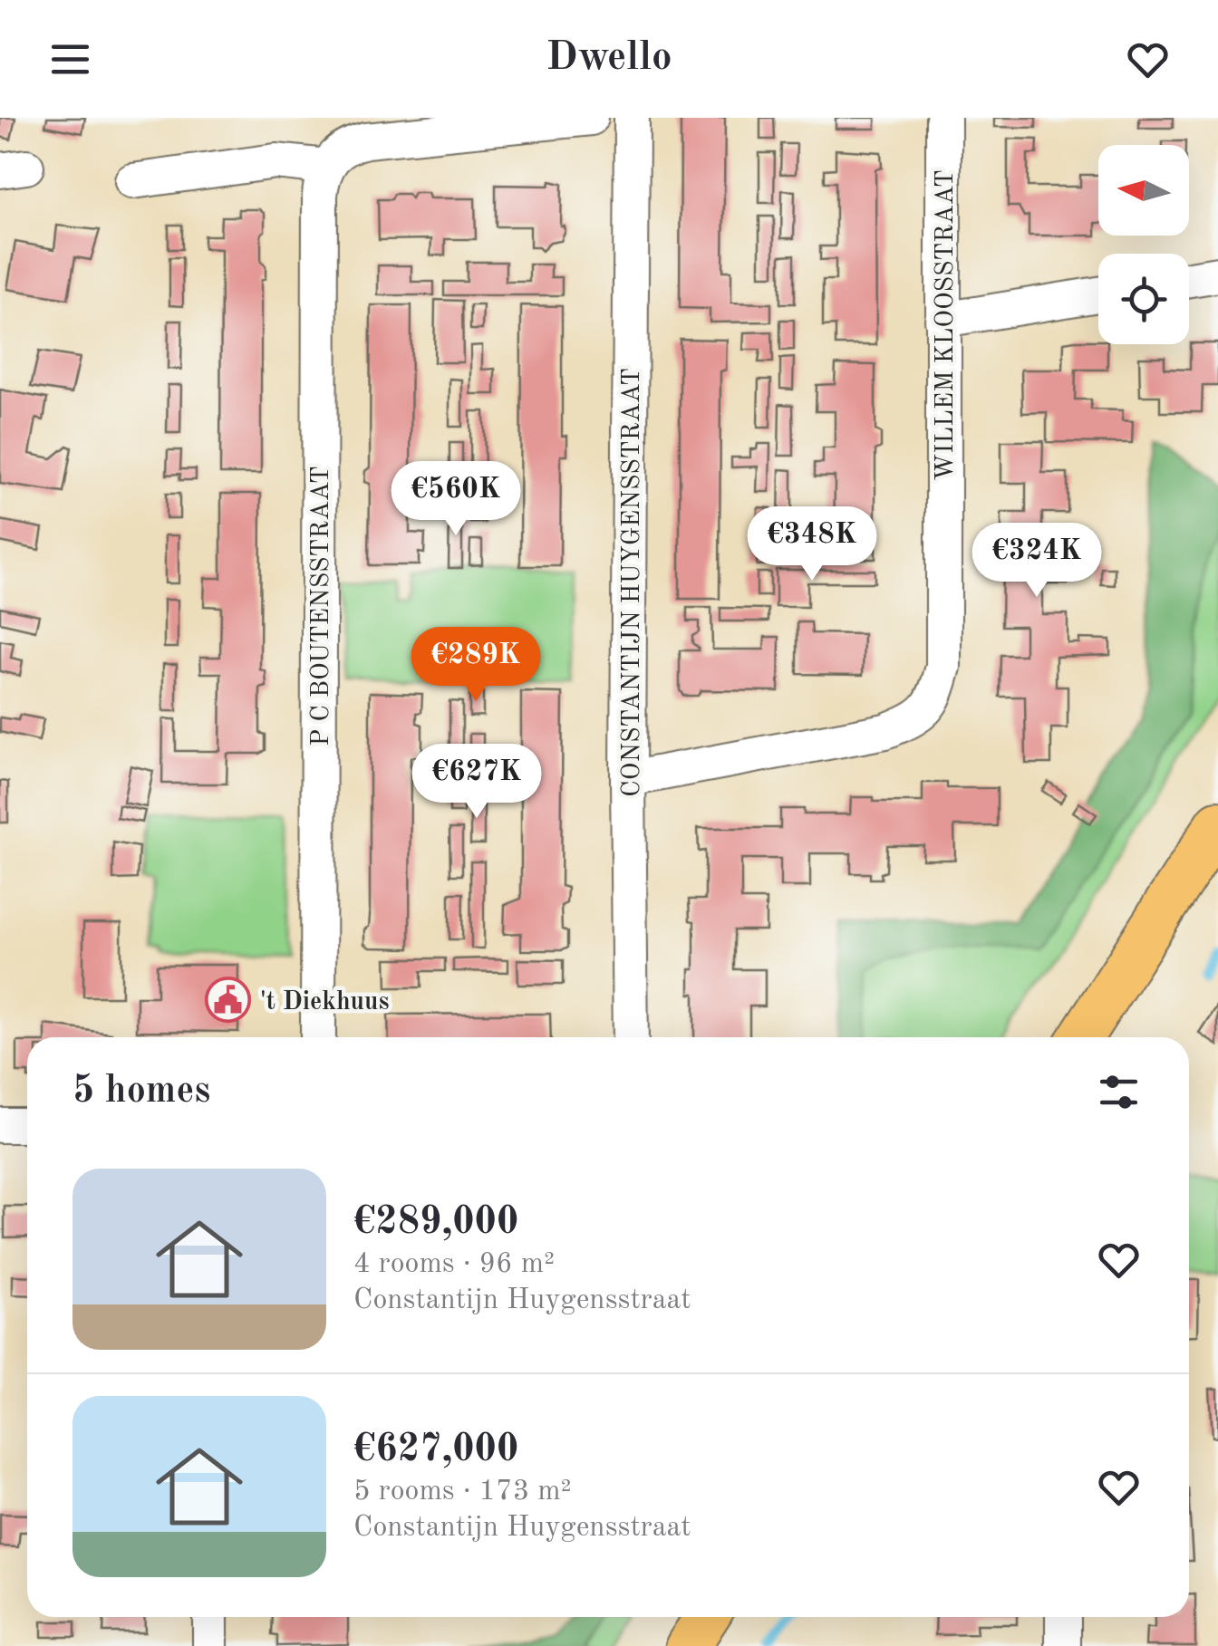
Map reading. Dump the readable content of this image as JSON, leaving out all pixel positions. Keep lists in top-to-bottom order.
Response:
{
  "streets": {
    "street": ["WILLEM KLOOSSTRAAT", "CONSTANTIJN HUYGENSSTRAAT", "P C BOUTENSSTRAAT"]
  },
  "crossings": [
    ["WILLEM KLOOSSTRAAT", "CONSTANTIJN HUYGENSSTRAAT"]
  ],
  "places": {
    "public building": ["'t Diekhuus"]
  },
  "north": "left",
  "page": {
    "header": "Dwello",
    "price": [
      "€560K",
      "€348K",
      "€324K",
      "€289K",
      "€627K"
    ],
    "heading": "5 homes",
    "list": [
      {
        "name": "€289,000",
        "note": "4 rooms · 96 m² · Constantijn Huygensstraat"
      },
      {
        "name": "€627,000",
        "note": "5 rooms · 173 m² · Constantijn Huygensstraat"
      }
    ]
  }
}
